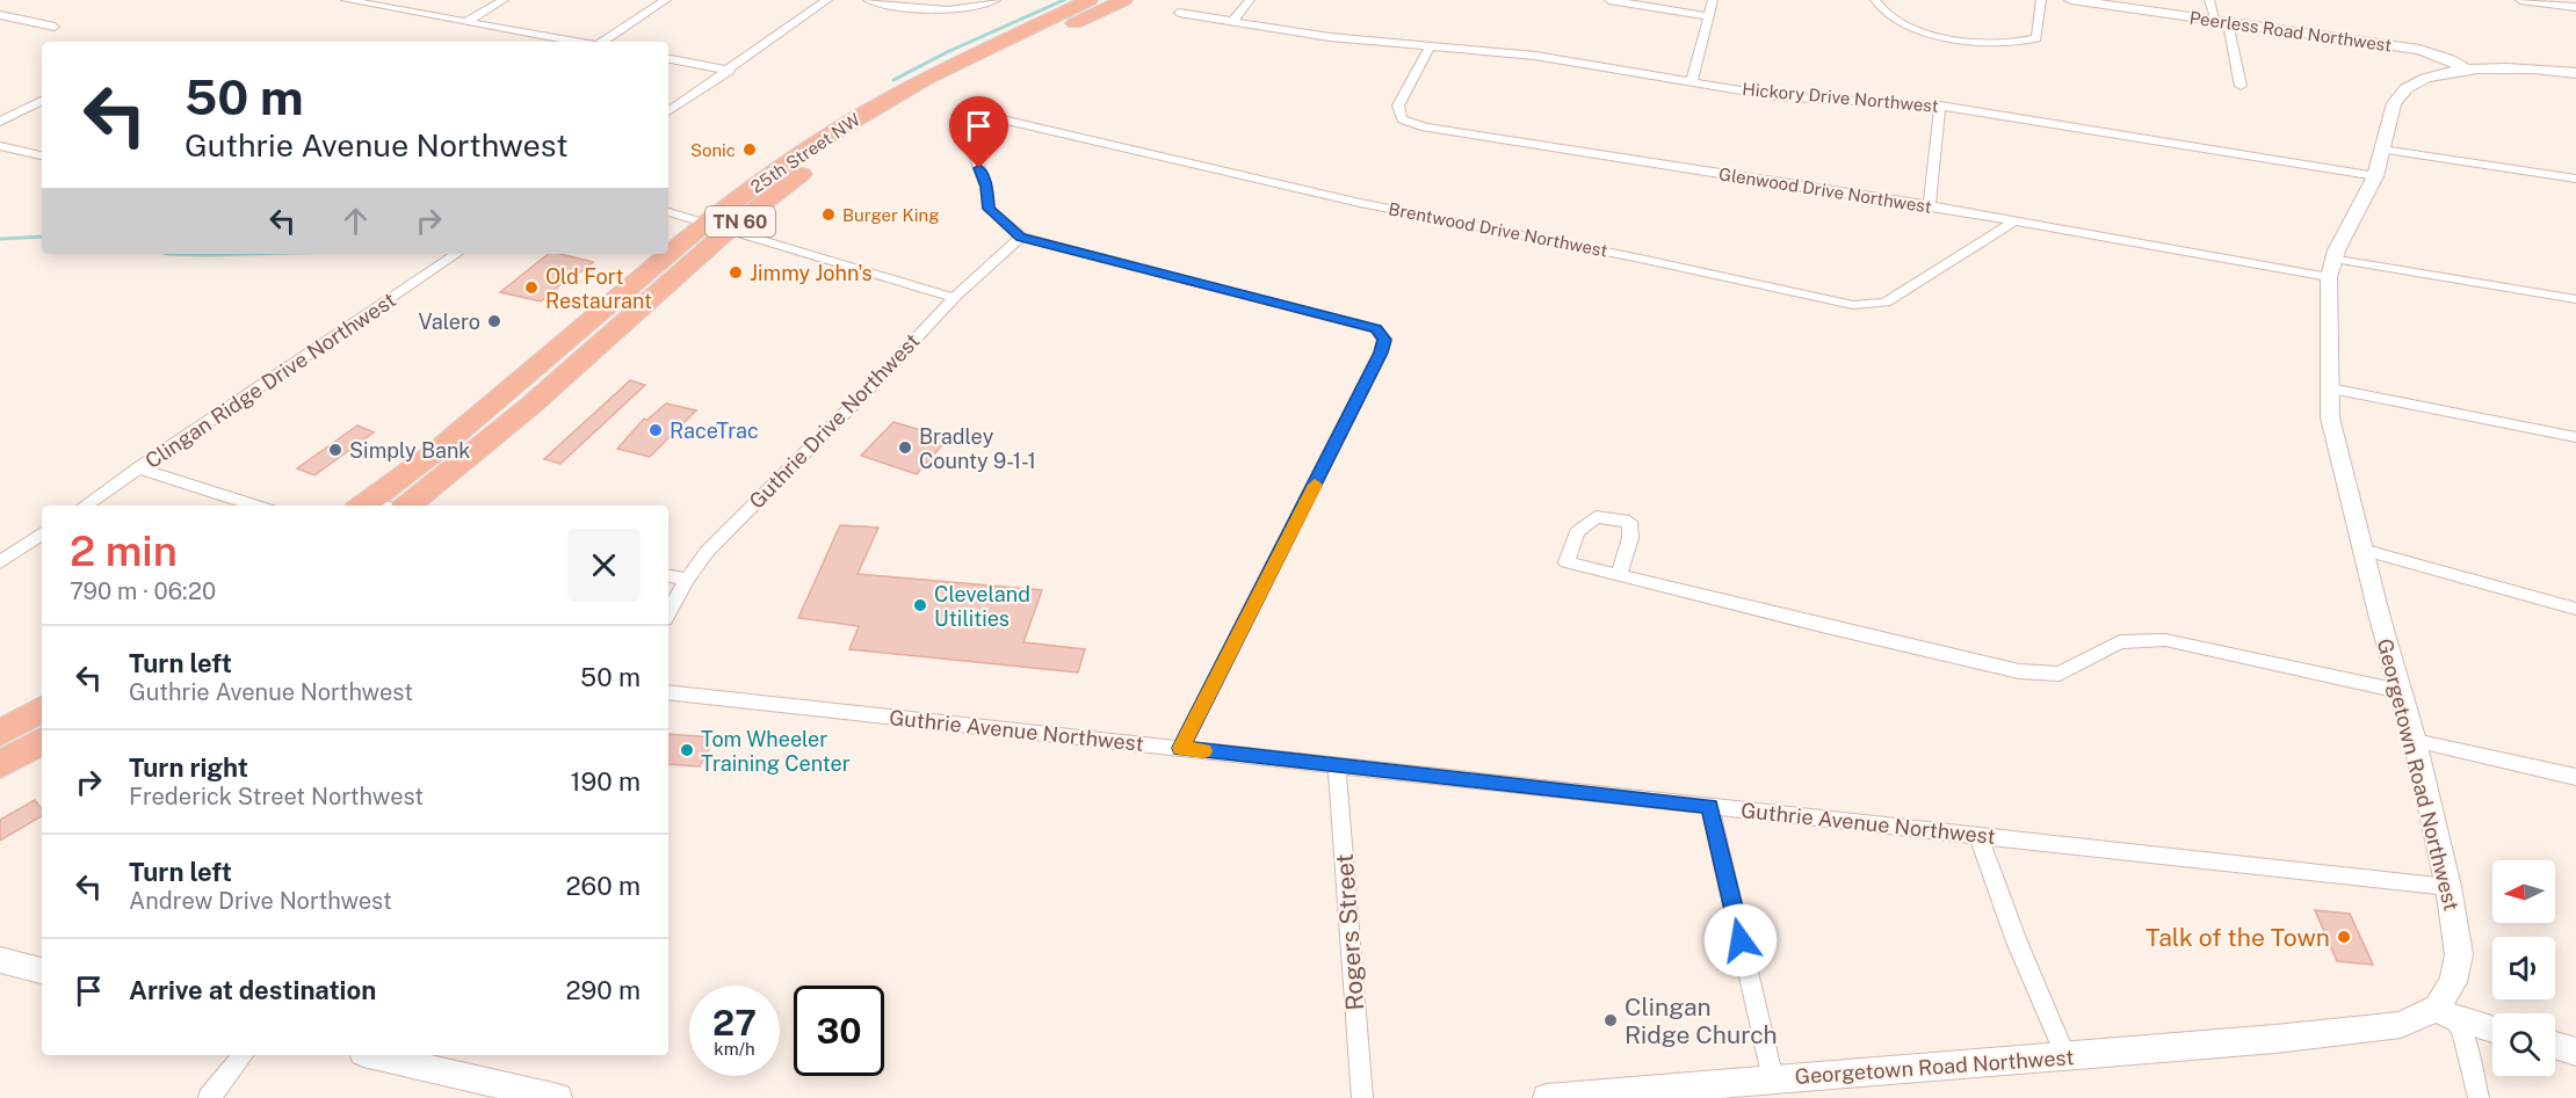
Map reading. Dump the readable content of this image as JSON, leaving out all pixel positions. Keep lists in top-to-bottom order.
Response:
{
  "streets": {
    "highway": ["25th Street NW", "TN 60"],
    "street": [
      "Peerless Road Northwest",
      "Hickory Drive Northwest",
      "Glenwood Drive Northwest",
      "Brentwood Drive Northwest",
      "Clingan Ridge Drive Northwest",
      "Guthrie Drive Northwest",
      "Guthrie Avenue Northwest",
      "Georgetown Road Northwest",
      "Rogers Street"
    ]
  },
  "crossings": [
    ["Peerless Road Northwest", "Georgetown Road Northwest"],
    ["Hickory Drive Northwest", "Glenwood Drive Northwest"],
    ["Hickory Drive Northwest", "Georgetown Road Northwest"],
    ["Glenwood Drive Northwest", "Brentwood Drive Northwest"],
    ["Glenwood Drive Northwest", "Georgetown Road Northwest"],
    ["Brentwood Drive Northwest", "Guthrie Drive Northwest"],
    ["Guthrie Avenue Northwest", "Georgetown Road Northwest"],
    ["Guthrie Avenue Northwest", "Rogers Street"]
  ],
  "places": [
    "Sonic",
    "Burger King",
    "Jimmy John's",
    "Old Fort Restaurant",
    "Valero",
    "RaceTrac",
    "Bradley County 9-1-1",
    "Simply Bank",
    "Cleveland Utilities",
    "Tom Wheeler Training Center",
    "Talk of the Town",
    "Clingan Ridge Church"
  ],
  "north": "left",
  "page": {
    "turn": ["50 m", "Guthrie Avenue Northwest"],
    "heading": ["2 min", "790 m · 06:20"],
    "list": [
      {
        "name": "Turn left",
        "note": "Guthrie Avenue Northwest",
        "value": "50 m"
      },
      {
        "name": "Turn right",
        "note": "Frederick Street Northwest",
        "value": "190 m"
      },
      {
        "name": "Turn left",
        "note": "Andrew Drive Northwest",
        "value": "260 m"
      },
      {
        "name": "Arrive at destination",
        "value": "290 m"
      }
    ],
    "speed": "27 km/h",
    "limit": "30"
  }
}
